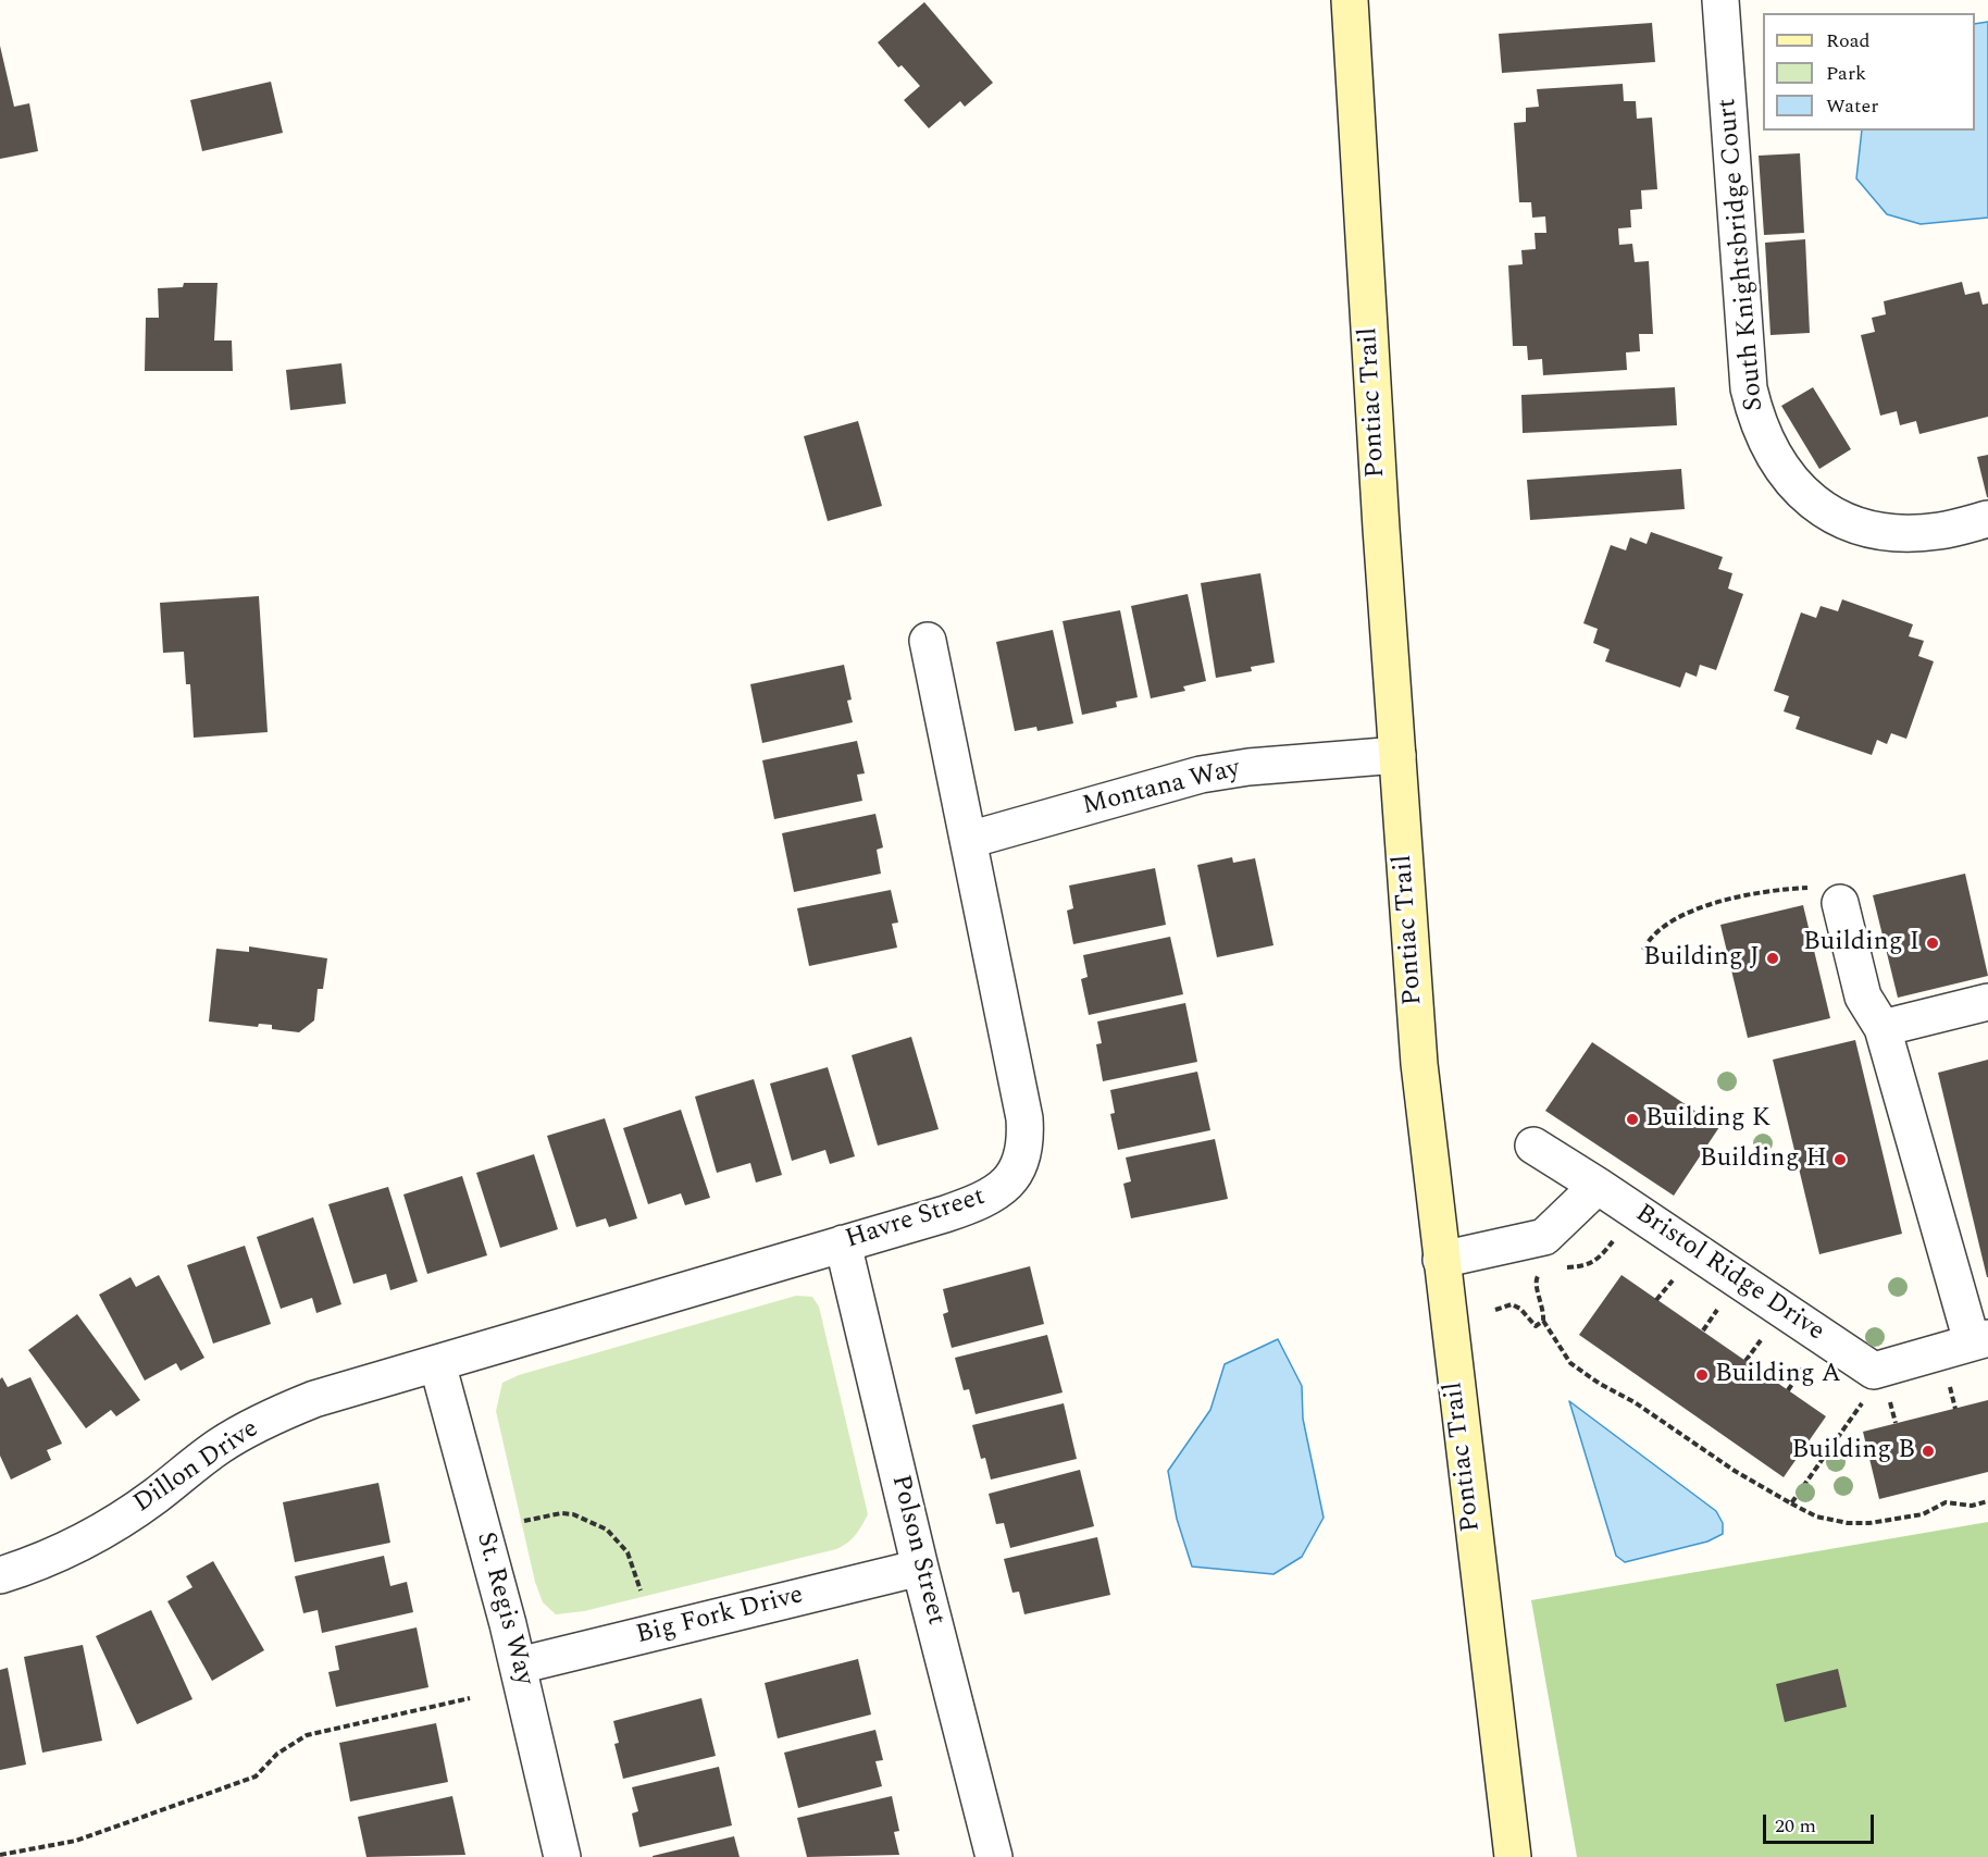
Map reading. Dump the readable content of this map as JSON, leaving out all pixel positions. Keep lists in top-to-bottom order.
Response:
{
  "streets": {
    "main road": ["Pontiac Trail"],
    "street": [
      "South Knightsbridge Court",
      "Montana Way",
      "Havre Street",
      "Bristol Ridge Drive",
      "Dillon Drive",
      "Polson Street",
      "St. Regis Way",
      "Big Fork Drive"
    ]
  },
  "crossings": [
    ["Pontiac Trail", "Montana Way"],
    ["Montana Way", "Havre Street"],
    ["Havre Street", "Dillon Drive"],
    ["Havre Street", "Polson Street"],
    ["Havre Street", "St. Regis Way"],
    ["Dillon Drive", "St. Regis Way"],
    ["Polson Street", "Big Fork Drive"],
    ["St. Regis Way", "Big Fork Drive"]
  ],
  "places": [
    "Building I",
    "Building J",
    "Building K",
    "Building H",
    "Building A",
    "Building B"
  ],
  "legend": ["Road", "Park", "Water"],
  "scale_bar": "20 m"
}
